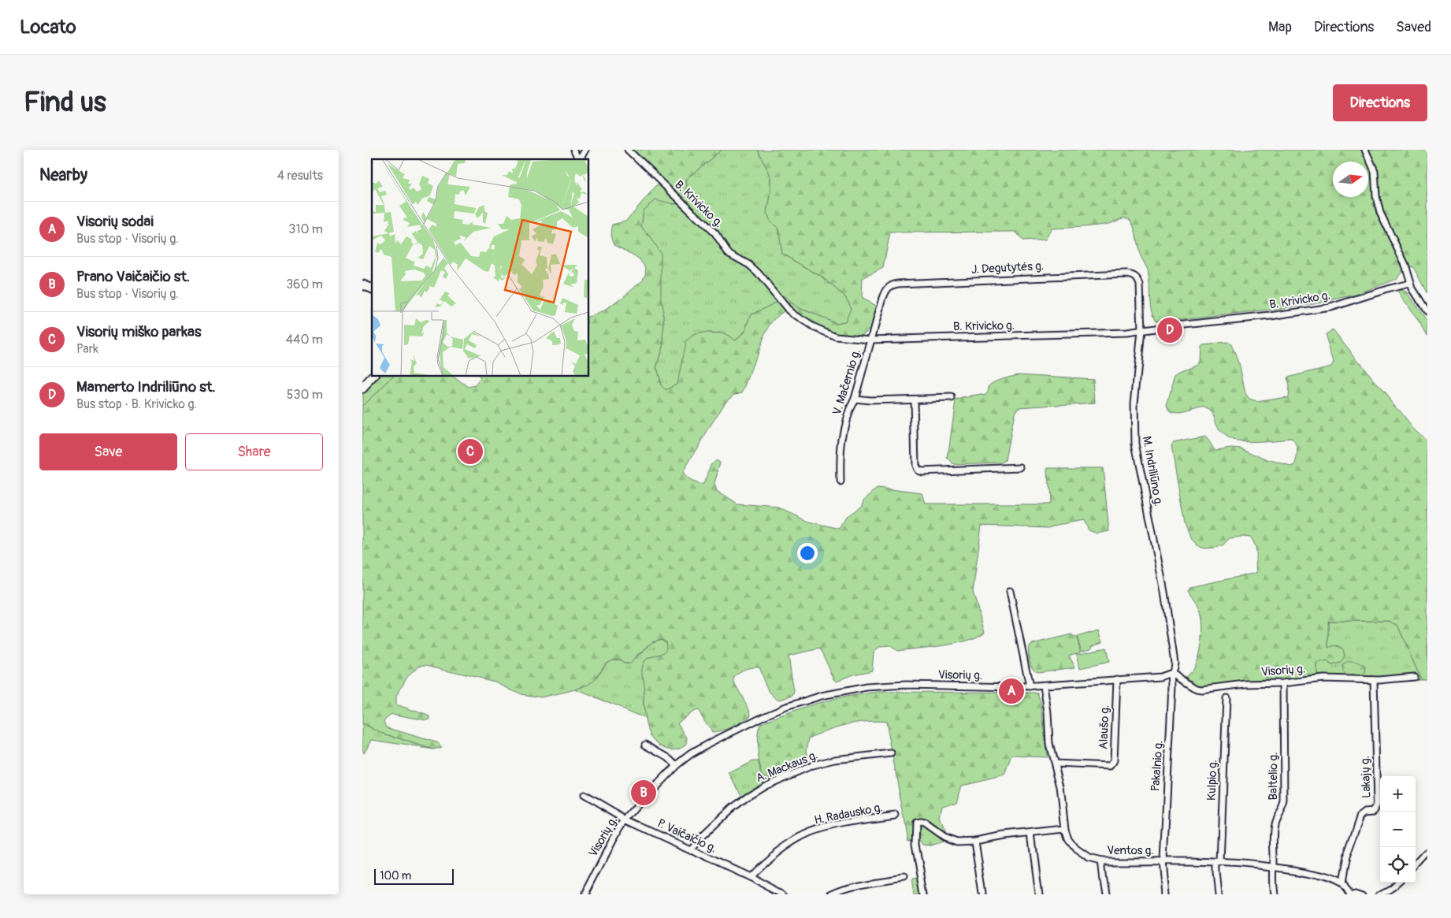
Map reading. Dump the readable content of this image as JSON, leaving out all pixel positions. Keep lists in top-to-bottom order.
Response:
{
  "streets": {
    "street": [
      "B. Krivicko g.",
      "J. Degutytės g.",
      "V. Mačernio g.",
      "M. Indriliūno g.",
      "Visorių g.",
      "Alaušo g.",
      "Pakalnio g.",
      "A. Mackaus g.",
      "Baltelio g.",
      "Lakajų g.",
      "Kulpio g.",
      "H. Radausko g.",
      "P. Vaičaičio g.",
      "Ventos g."
    ]
  },
  "crossings": [
    ["B. Krivicko g.", "V. Mačernio g."],
    ["B. Krivicko g.", "M. Indriliūno g."],
    ["J. Degutytės g.", "V. Mačernio g."],
    ["J. Degutytės g.", "M. Indriliūno g."],
    ["M. Indriliūno g.", "Visorių g."],
    ["M. Indriliūno g.", "Pakalnio g."],
    ["Visorių g.", "Alaušo g."],
    ["Visorių g.", "Pakalnio g."],
    ["Visorių g.", "Baltelio g."],
    ["Visorių g.", "Lakajų g."],
    ["Visorių g.", "P. Vaičaičio g."],
    ["Visorių g.", "Ventos g."],
    ["Alaušo g.", "Ventos g."],
    ["Pakalnio g.", "Ventos g."],
    ["A. Mackaus g.", "P. Vaičaičio g."],
    ["Baltelio g.", "Ventos g."],
    ["Lakajų g.", "Ventos g."],
    ["Kulpio g.", "Ventos g."],
    ["H. Radausko g.", "P. Vaičaičio g."]
  ],
  "scale_bar": "100 m",
  "north": "right",
  "page": {
    "header": "Locato",
    "nav": ["Map", "Directions", "Saved"],
    "buttons": [
      "Directions",
      ["Save", "Share"]
    ],
    "title": "Find us",
    "heading": ["Nearby", "4 results"],
    "list": [
      {
        "mark": "A",
        "name": "Visorių sodai",
        "note": "Bus stop · Visorių g.",
        "value": "310 m"
      },
      {
        "mark": "B",
        "name": "Prano Vaičaičio st.",
        "note": "Bus stop · Visorių g.",
        "value": "360 m"
      },
      {
        "mark": "C",
        "name": "Visorių miško parkas",
        "note": "Park",
        "value": "440 m"
      },
      {
        "mark": "D",
        "name": "Mamerto Indriliūno st.",
        "note": "Bus stop · B. Krivicko g.",
        "value": "530 m"
      }
    ],
    "pins": [
      "D",
      "C",
      "A",
      "B"
    ],
    "map_buttons": ["+", "−"],
    "scale": "100 m"
  }
}
